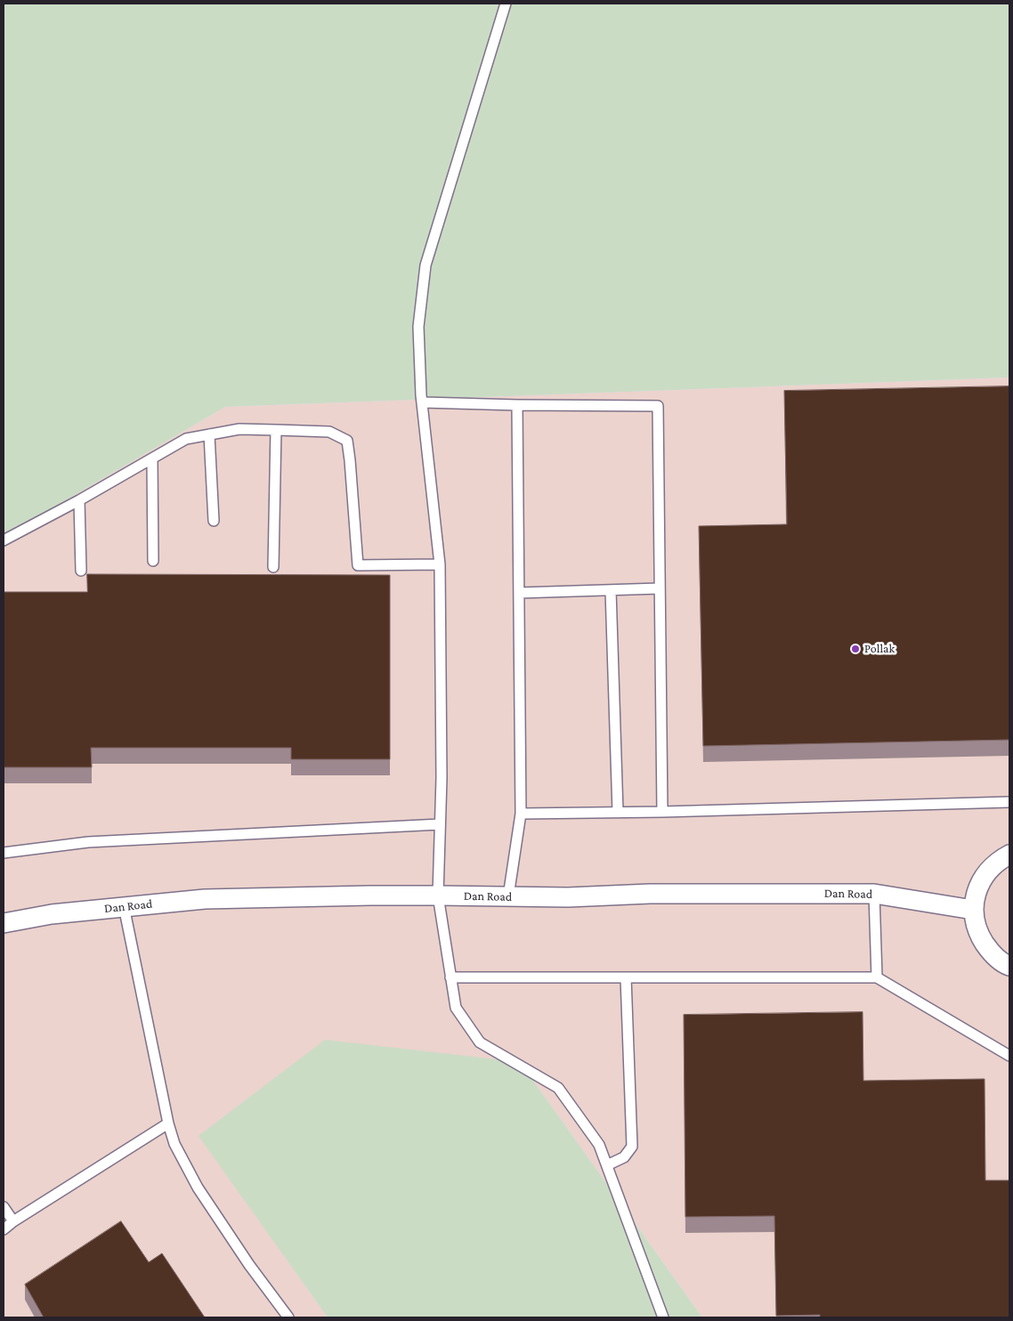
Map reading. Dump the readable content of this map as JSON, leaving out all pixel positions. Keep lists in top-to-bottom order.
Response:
{
  "streets": {
    "street": ["Dan Road"]
  },
  "places": ["Pollak"]
}
